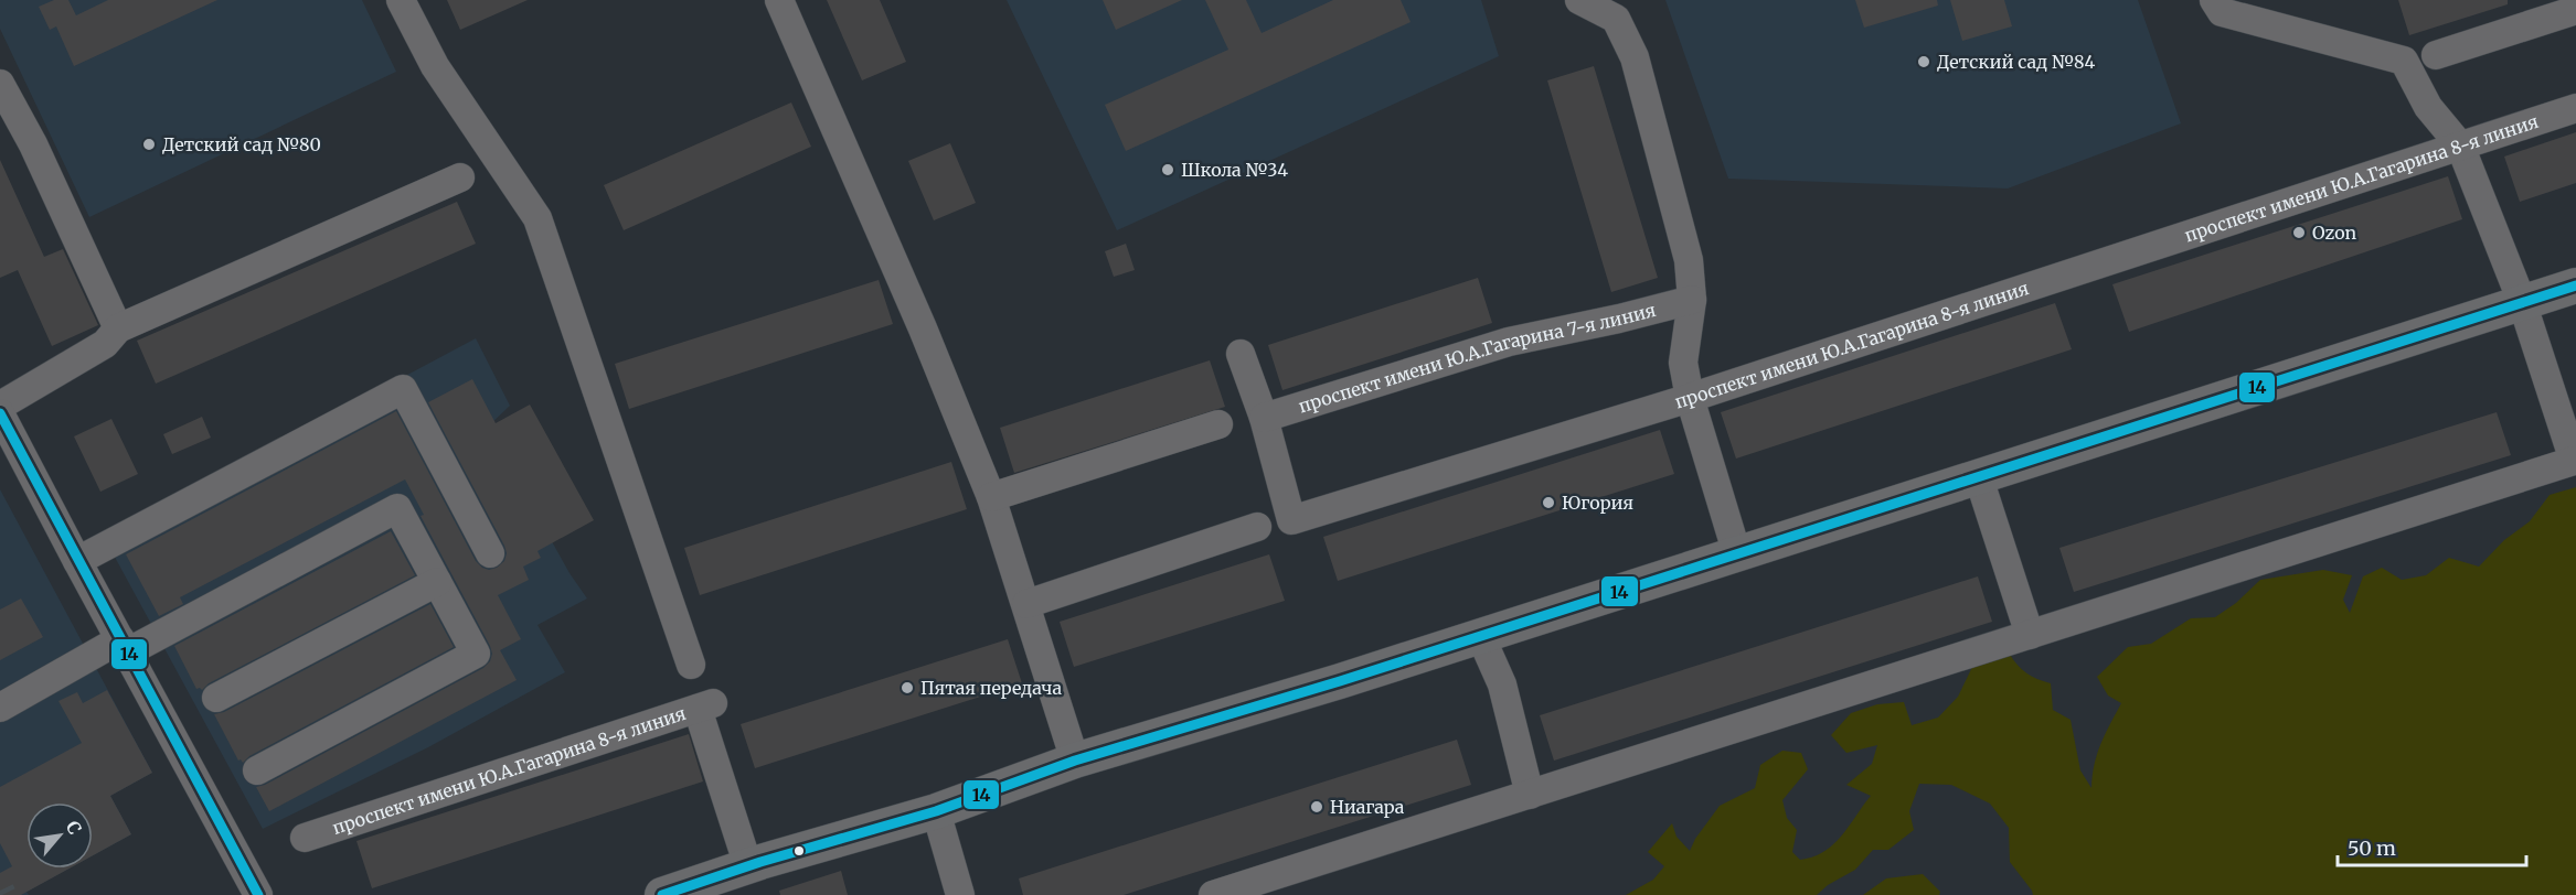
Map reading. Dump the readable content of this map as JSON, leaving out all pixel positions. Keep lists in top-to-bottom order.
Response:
{
  "streets": {
    "street": ["проспект имени Ю.А.Гагарина 8-я линия", "проспект имени Ю.А.Гагарина 7-я линия"]
  },
  "crossings": [
    ["проспект имени Ю.А.Гагарина 8-я линия", "проспект имени Ю.А.Гагарина 7-я линия"]
  ],
  "places": [
    "Детский сад №84",
    "Детский сад №80",
    "Школа №34",
    "Ozon",
    "Югория",
    "Пятая передача",
    "Ниагара"
  ],
  "lines": ["transit line 14"],
  "scale_bar": "50 m",
  "north": "top right"
}
